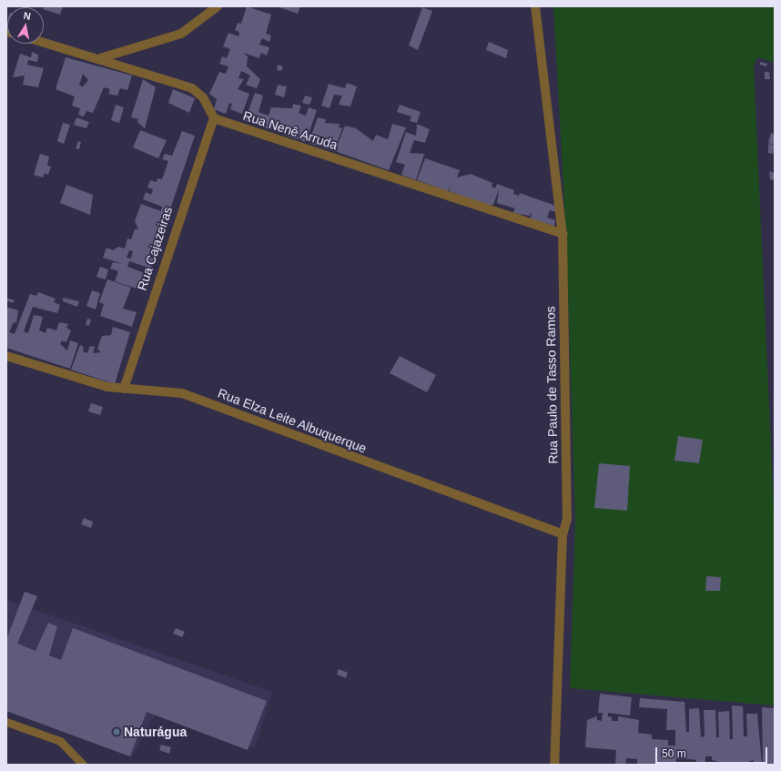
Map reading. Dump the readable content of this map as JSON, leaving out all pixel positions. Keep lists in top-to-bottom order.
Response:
{
  "streets": {
    "street": [
      "Rua Nenê Arruda",
      "Rua Cajazeiras",
      "Rua Paulo de Tasso Ramos",
      "Rua Elza Leite Albuquerque"
    ]
  },
  "crossings": [
    ["Rua Nenê Arruda", "Rua Cajazeiras"],
    ["Rua Nenê Arruda", "Rua Paulo de Tasso Ramos"],
    ["Rua Cajazeiras", "Rua Elza Leite Albuquerque"],
    ["Rua Paulo de Tasso Ramos", "Rua Elza Leite Albuquerque"]
  ],
  "places": ["Naturágua"],
  "scale_bar": "50 m",
  "north": "top"
}
